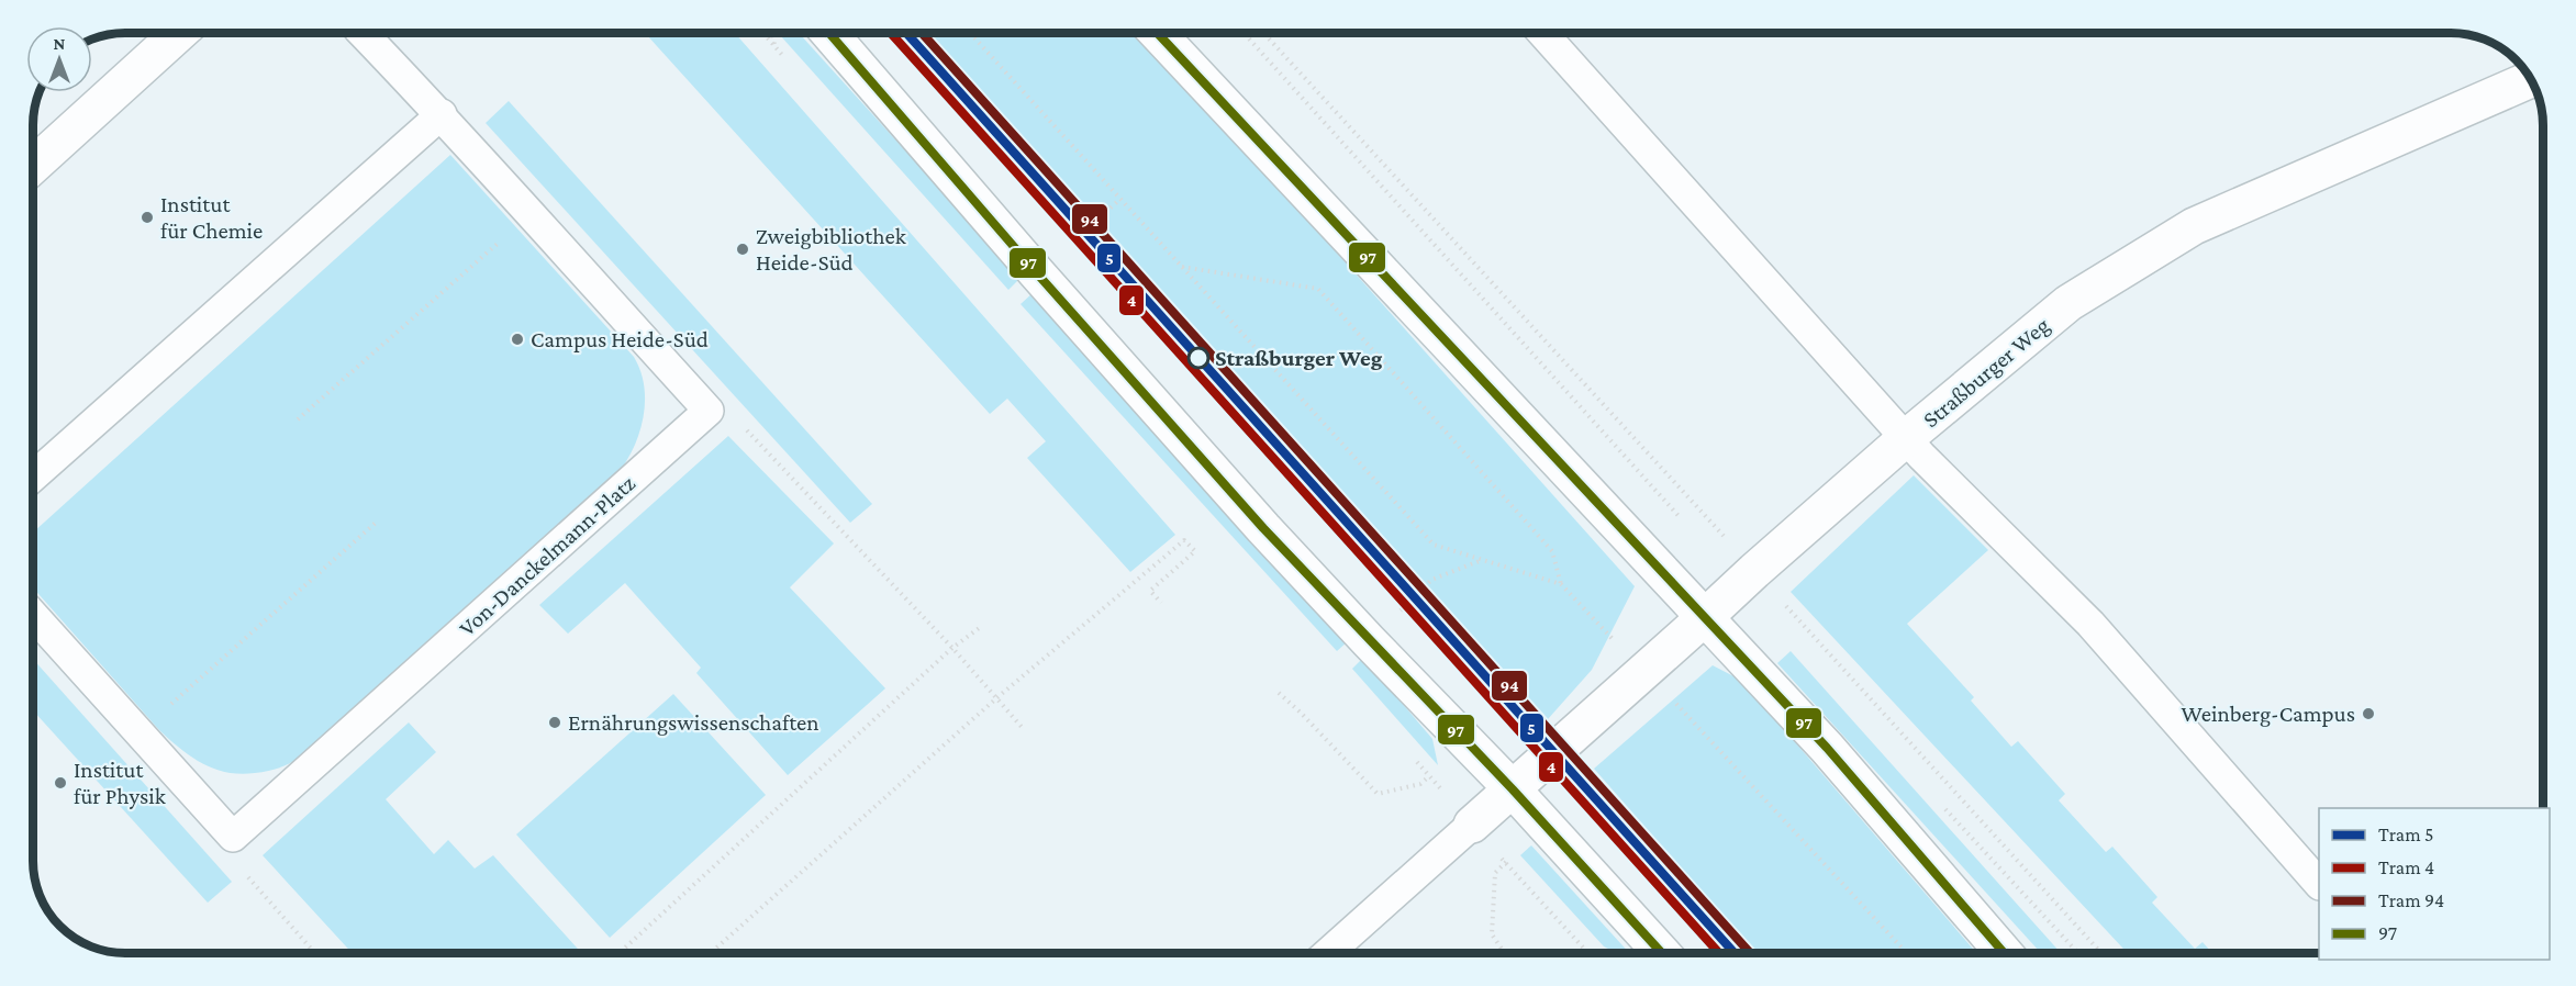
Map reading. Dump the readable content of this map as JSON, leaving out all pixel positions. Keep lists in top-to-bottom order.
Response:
{
  "streets": {
    "main road": ["Straßburger Weg"],
    "lane": ["Von-Danckelmann-Platz"]
  },
  "places": [
    "Institut für Chemie",
    "Zweigbibliothek Heide-Süd",
    "Campus Heide-Süd",
    "Straßburger Weg",
    "Weinberg-Campus",
    "Ernährungswissenschaften",
    "Institut für Physik"
  ],
  "lines": [
    "tram line 5",
    "tram line 4",
    "tram line 94",
    "transit line 97"
  ],
  "legend": [
    "Tram 5",
    "Tram 4",
    "Tram 94",
    "97"
  ],
  "north": "top"
}
